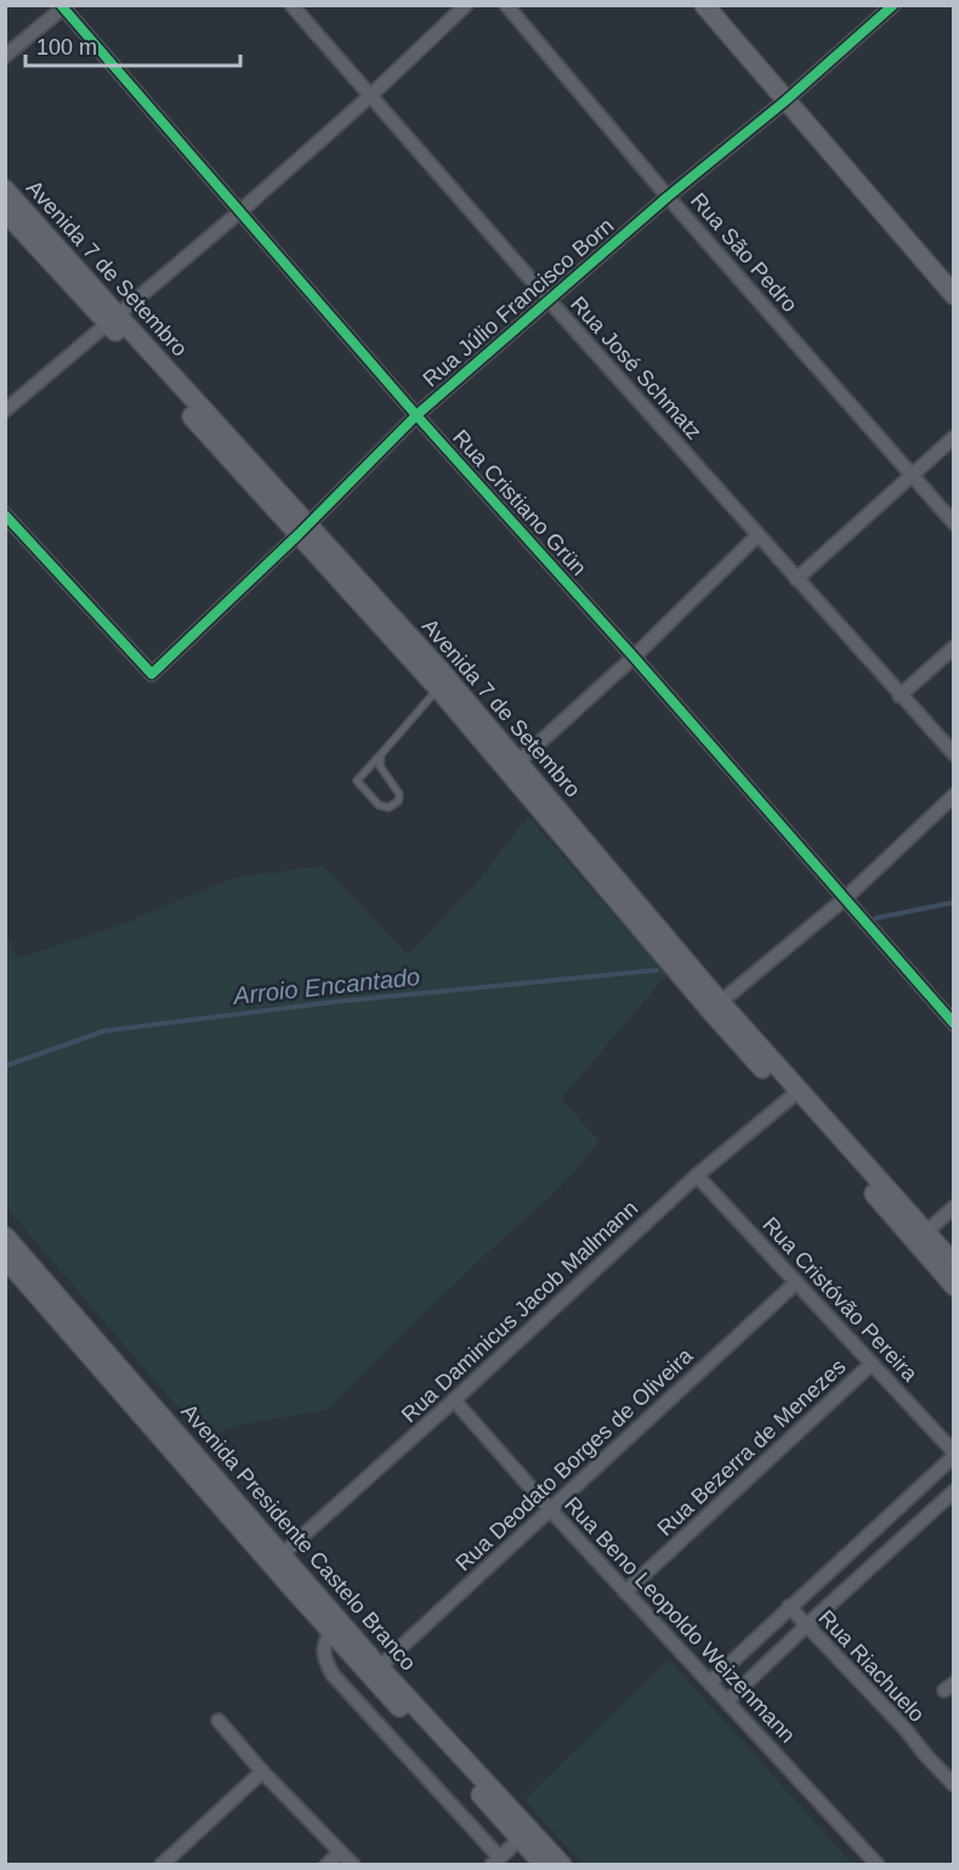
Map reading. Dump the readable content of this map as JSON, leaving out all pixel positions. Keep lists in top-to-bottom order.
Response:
{
  "streets": {
    "main road": ["Avenida 7 de Setembro", "Avenida Presidente Castelo Branco"],
    "street": [
      "Rua São Pedro",
      "Rua Júlio Francisco Born",
      "Rua José Schmatz",
      "Rua Cristiano Grün",
      "Rua Cristóvão Pereira",
      "Rua Daminicus Jacob Mallmann",
      "Rua Bezerra de Menezes",
      "Rua Deodato Borges de Oliveira",
      "Rua Beno Leopoldo Weizenmann",
      "Rua Riachuelo"
    ]
  },
  "crossings": [
    ["Rua São Pedro", "Rua Júlio Francisco Born"],
    ["Avenida 7 de Setembro", "Rua Júlio Francisco Born"],
    ["Avenida 7 de Setembro", "Rua Daminicus Jacob Mallmann"],
    ["Rua Júlio Francisco Born", "Rua José Schmatz"],
    ["Rua Júlio Francisco Born", "Rua Cristiano Grün"],
    ["Rua Cristóvão Pereira", "Rua Daminicus Jacob Mallmann"],
    ["Rua Cristóvão Pereira", "Rua Bezerra de Menezes"],
    ["Rua Cristóvão Pereira", "Rua Deodato Borges de Oliveira"],
    ["Rua Daminicus Jacob Mallmann", "Avenida Presidente Castelo Branco"],
    ["Rua Daminicus Jacob Mallmann", "Rua Beno Leopoldo Weizenmann"],
    ["Rua Bezerra de Menezes", "Rua Beno Leopoldo Weizenmann"],
    ["Rua Deodato Borges de Oliveira", "Avenida Presidente Castelo Branco"],
    ["Rua Deodato Borges de Oliveira", "Rua Beno Leopoldo Weizenmann"]
  ],
  "water": ["Arroio Encantado"],
  "scale_bar": "100 m"
}
